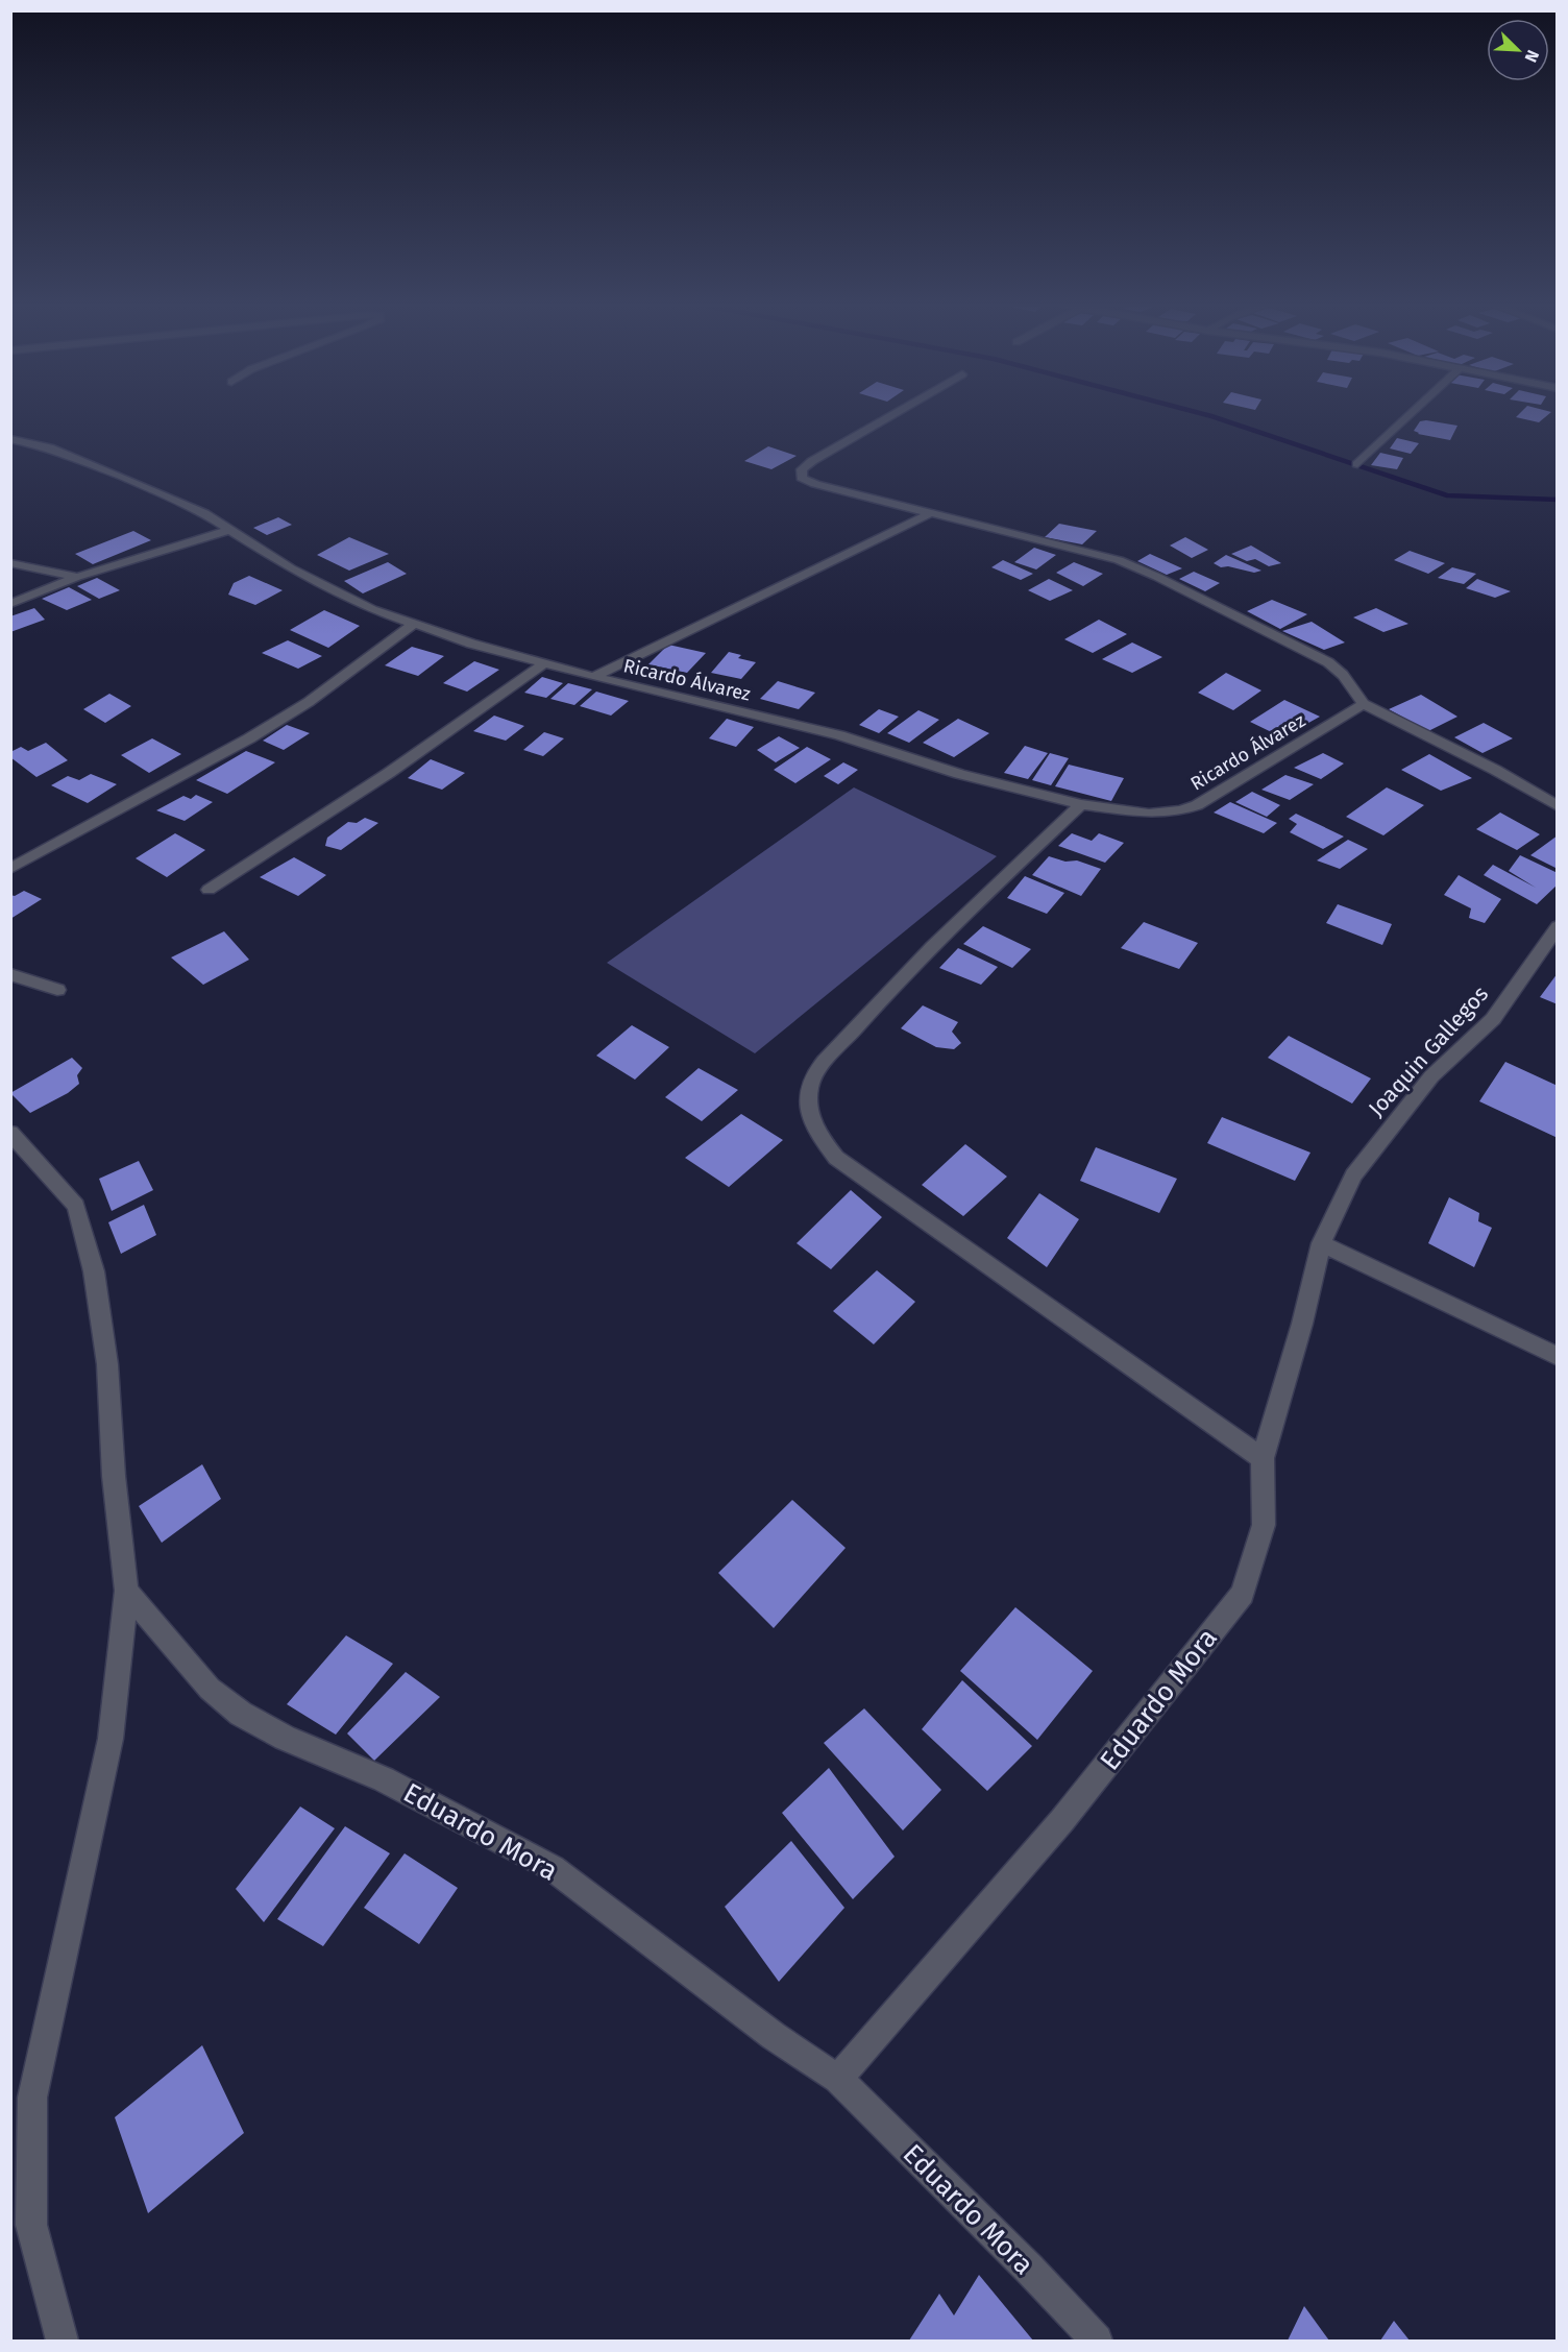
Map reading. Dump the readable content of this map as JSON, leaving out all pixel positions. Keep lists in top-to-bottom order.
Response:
{
  "streets": {
    "street": ["Ricardo Álvarez", "Joaquin Gallegos", "Eduardo Mora"]
  },
  "crossings": [
    ["Joaquin Gallegos", "Eduardo Mora"]
  ],
  "north": "bottom right"
}
